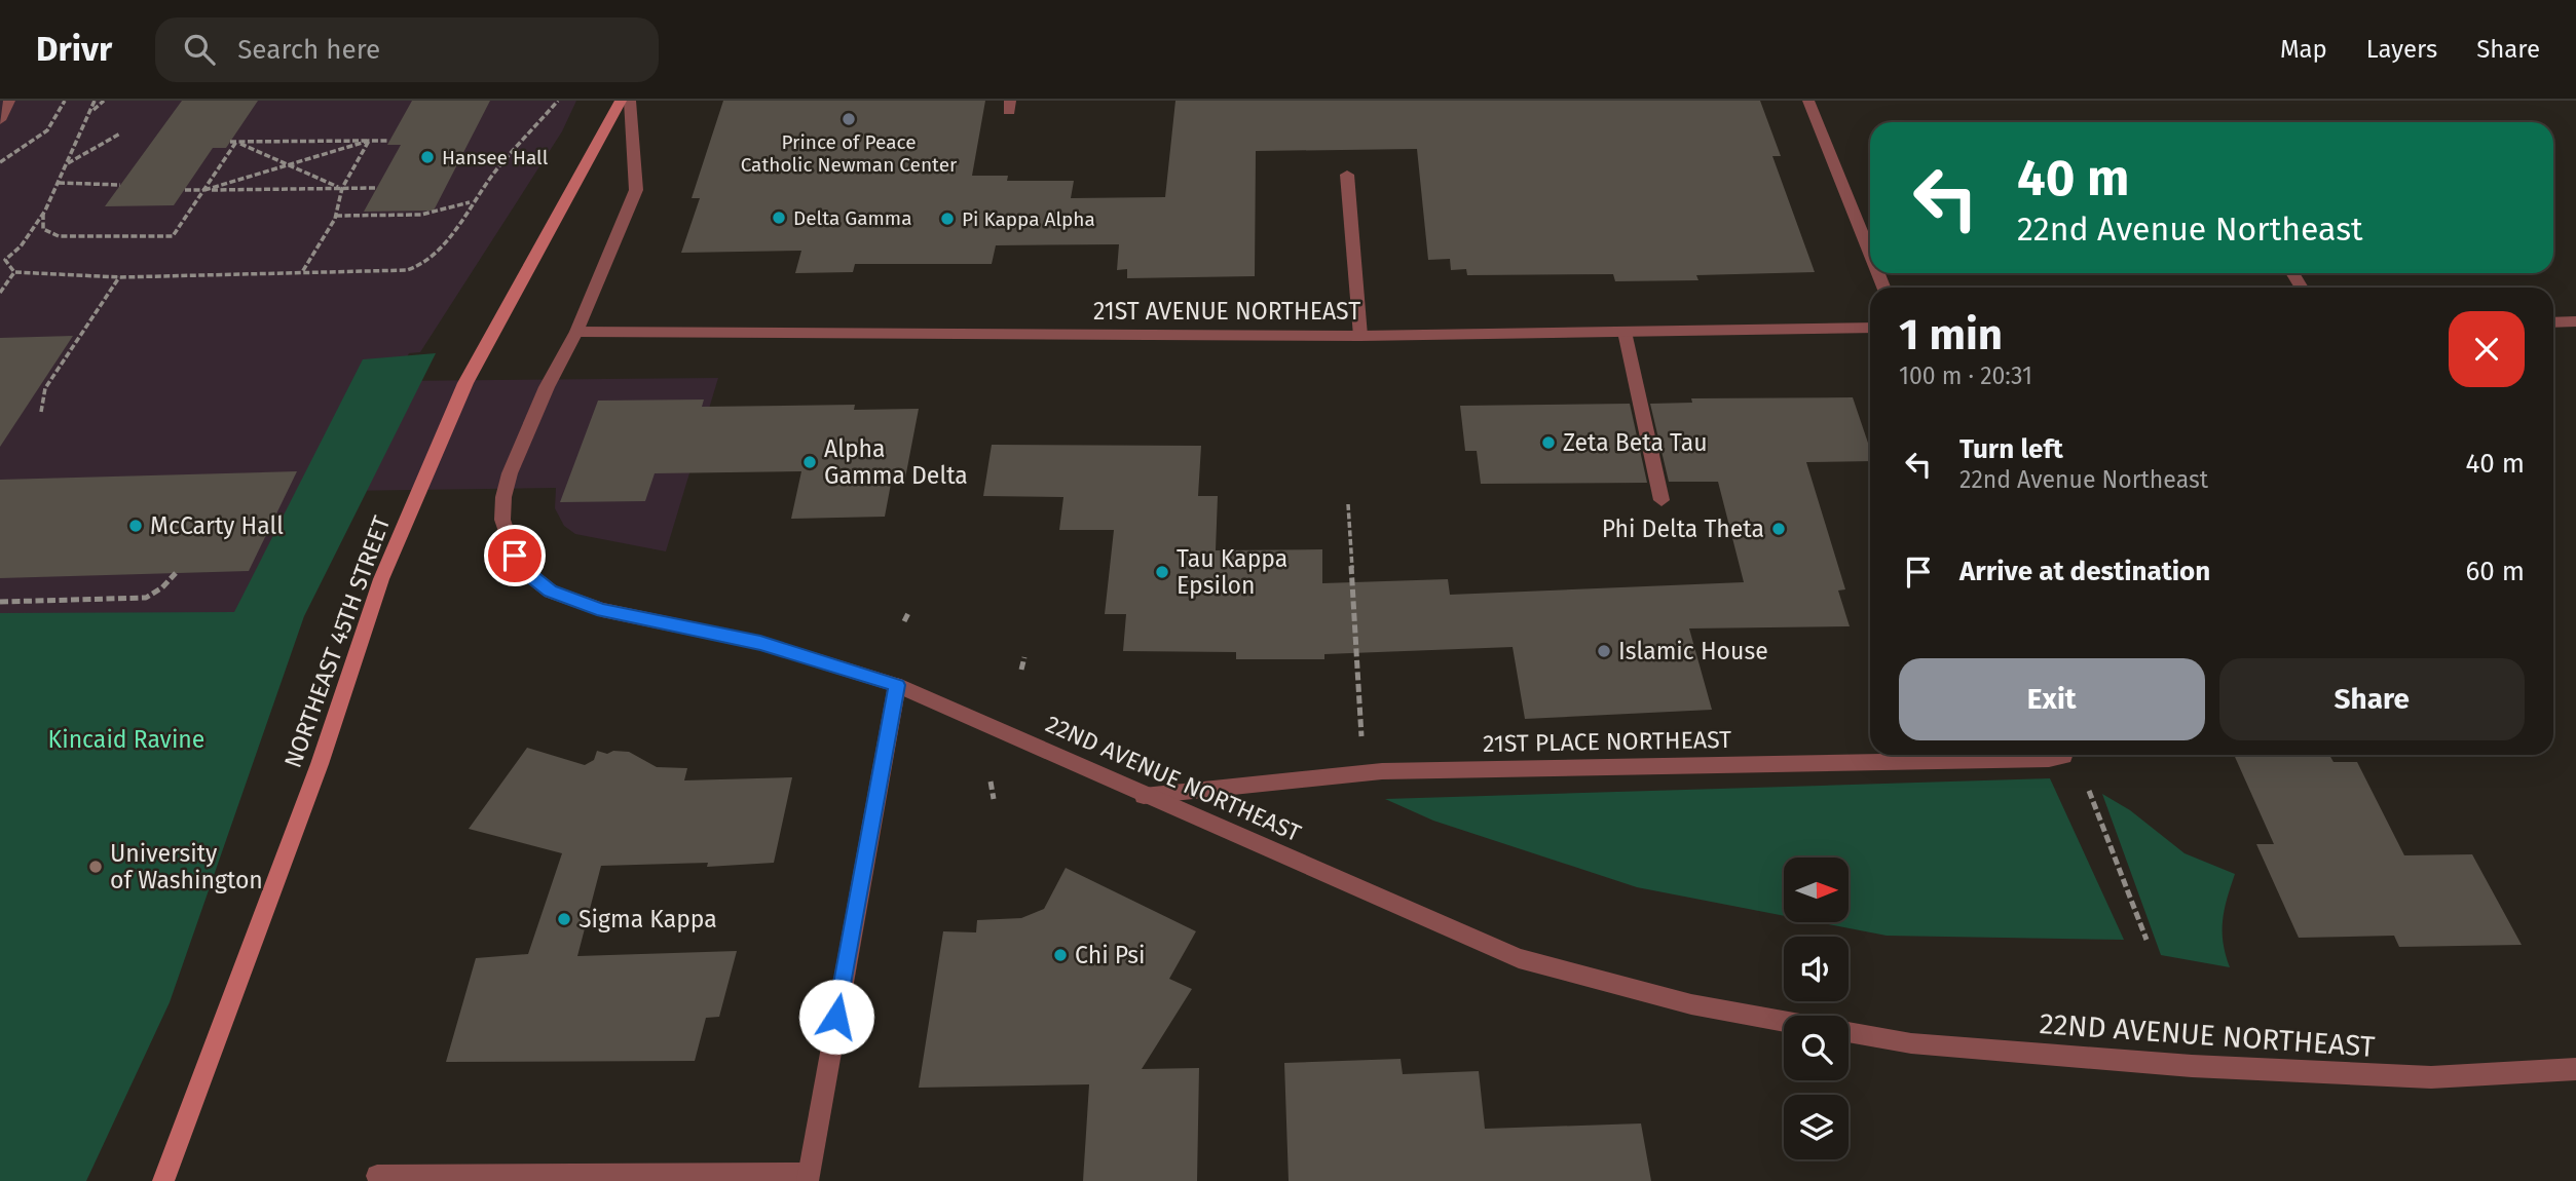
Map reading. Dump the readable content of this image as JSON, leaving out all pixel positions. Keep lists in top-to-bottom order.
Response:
{
  "streets": {
    "main road": ["NORTHEAST 45TH STREET"],
    "street": ["21ST AVENUE NORTHEAST", "21ST PLACE NORTHEAST", "22ND AVENUE NORTHEAST"]
  },
  "crossings": [
    ["21ST AVENUE NORTHEAST", "22ND AVENUE NORTHEAST"],
    ["21ST PLACE NORTHEAST", "22ND AVENUE NORTHEAST"]
  ],
  "parks": ["Kincaid Ravine"],
  "places": [
    "Prince of Peace Catholic Newman Center",
    "Hansee Hall",
    "Delta Gamma",
    "Pi Kappa Alpha",
    "Zeta Beta Tau",
    "Alpha Gamma Delta",
    "McCarty Hall",
    "Phi Delta Theta",
    "Tau Kappa Epsilon",
    "Islamic House",
    "University of Washington",
    "Sigma Kappa",
    "Chi Psi"
  ],
  "north": "right",
  "page": {
    "header": "Drivr",
    "search": "Search here",
    "nav": ["Map", "Layers", "Share"],
    "turn": ["40 m", "22nd Avenue Northeast"],
    "heading": ["1 min", "100 m · 20:31"],
    "list": [
      {
        "name": "Turn left",
        "note": "22nd Avenue Northeast",
        "value": "40 m"
      },
      {
        "name": "Arrive at destination",
        "value": "60 m"
      }
    ],
    "buttons": ["Exit", "Share"]
  }
}
